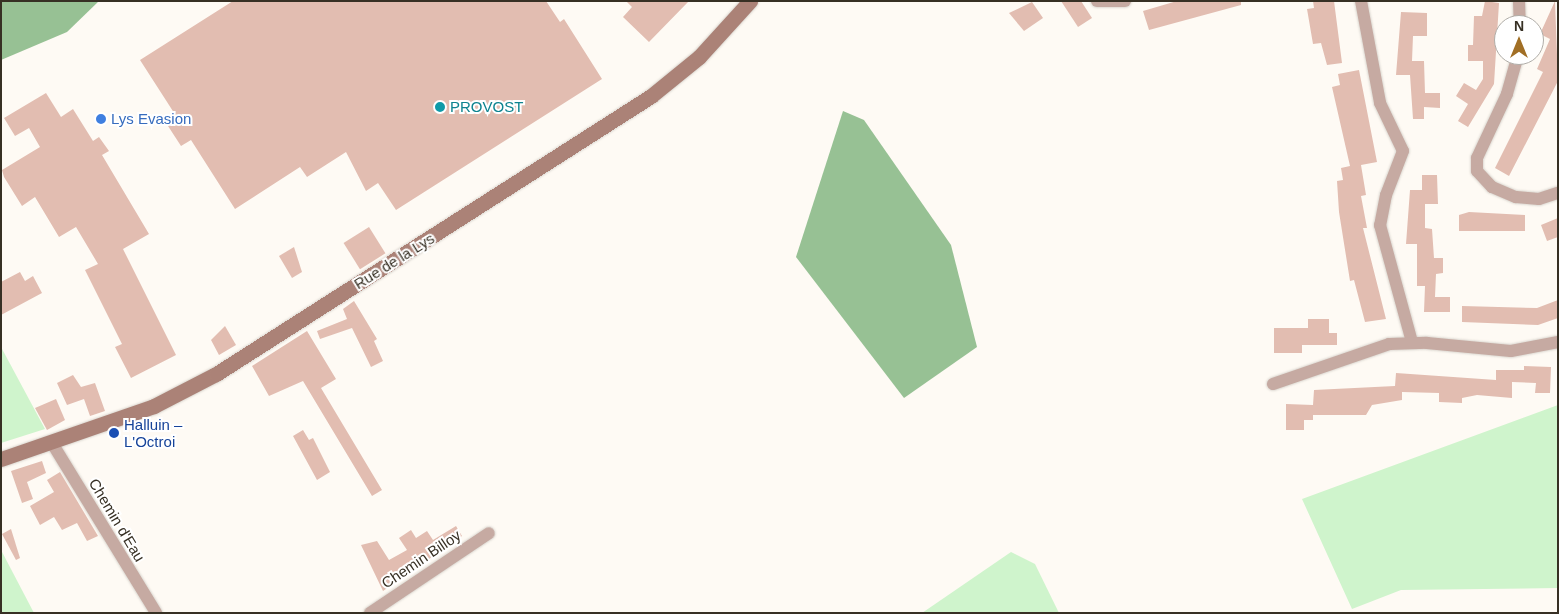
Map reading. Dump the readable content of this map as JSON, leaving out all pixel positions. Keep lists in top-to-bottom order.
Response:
{
  "streets": {
    "main road": ["Rue de la Lys"],
    "street": ["Chemin d'Eau", "Chemin Billoy"]
  },
  "crossings": [
    ["Rue de la Lys", "Chemin d'Eau"]
  ],
  "places": ["PROVOST", "Lys Evasion", "Halluin – L'Octroi"],
  "north": "top"
}
